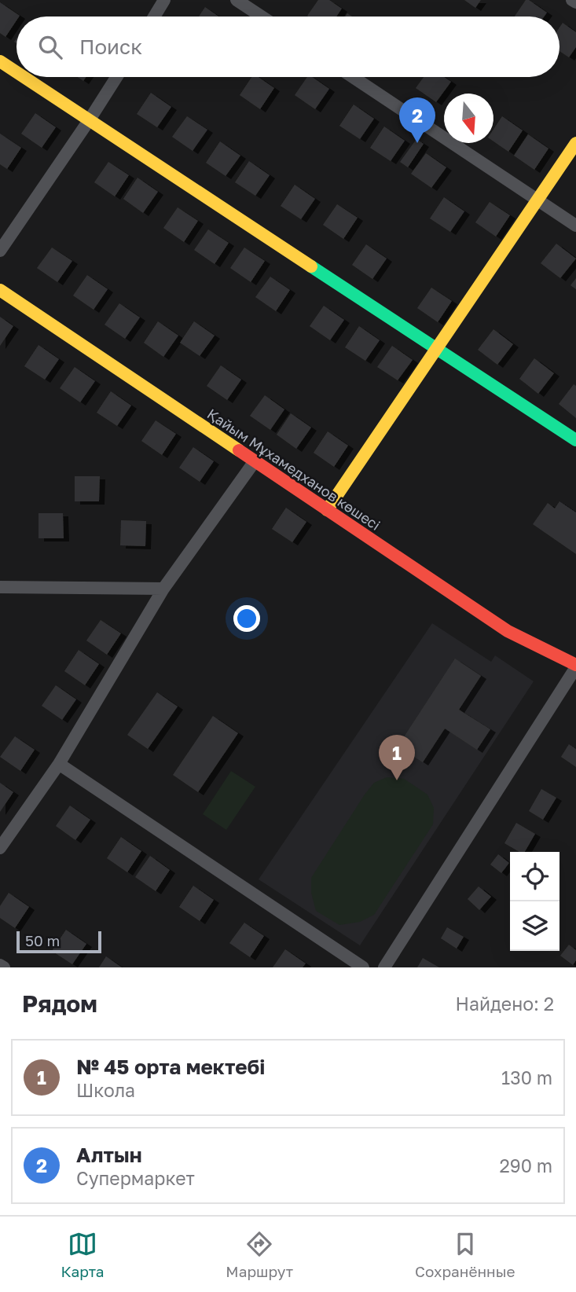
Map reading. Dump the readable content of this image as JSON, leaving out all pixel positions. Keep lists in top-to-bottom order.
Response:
{
  "streets": {
    "street": ["Қайым Мұхамедханов көшесі"]
  },
  "scale_bar": "50 m",
  "north": "bottom",
  "page": {
    "search": "Поиск",
    "pins": ["2", "1"],
    "scale": "50 m",
    "heading": ["Рядом", "Найдено: 2"],
    "list": [
      {
        "mark": "1",
        "name": "№ 45 орта мектебі",
        "note": "Школа",
        "value": "130 m"
      },
      {
        "mark": "2",
        "name": "Алтын",
        "note": "Супермаркет",
        "value": "290 m"
      }
    ],
    "nav": ["Карта", "Маршрут", "Сохранённые"]
  }
}
